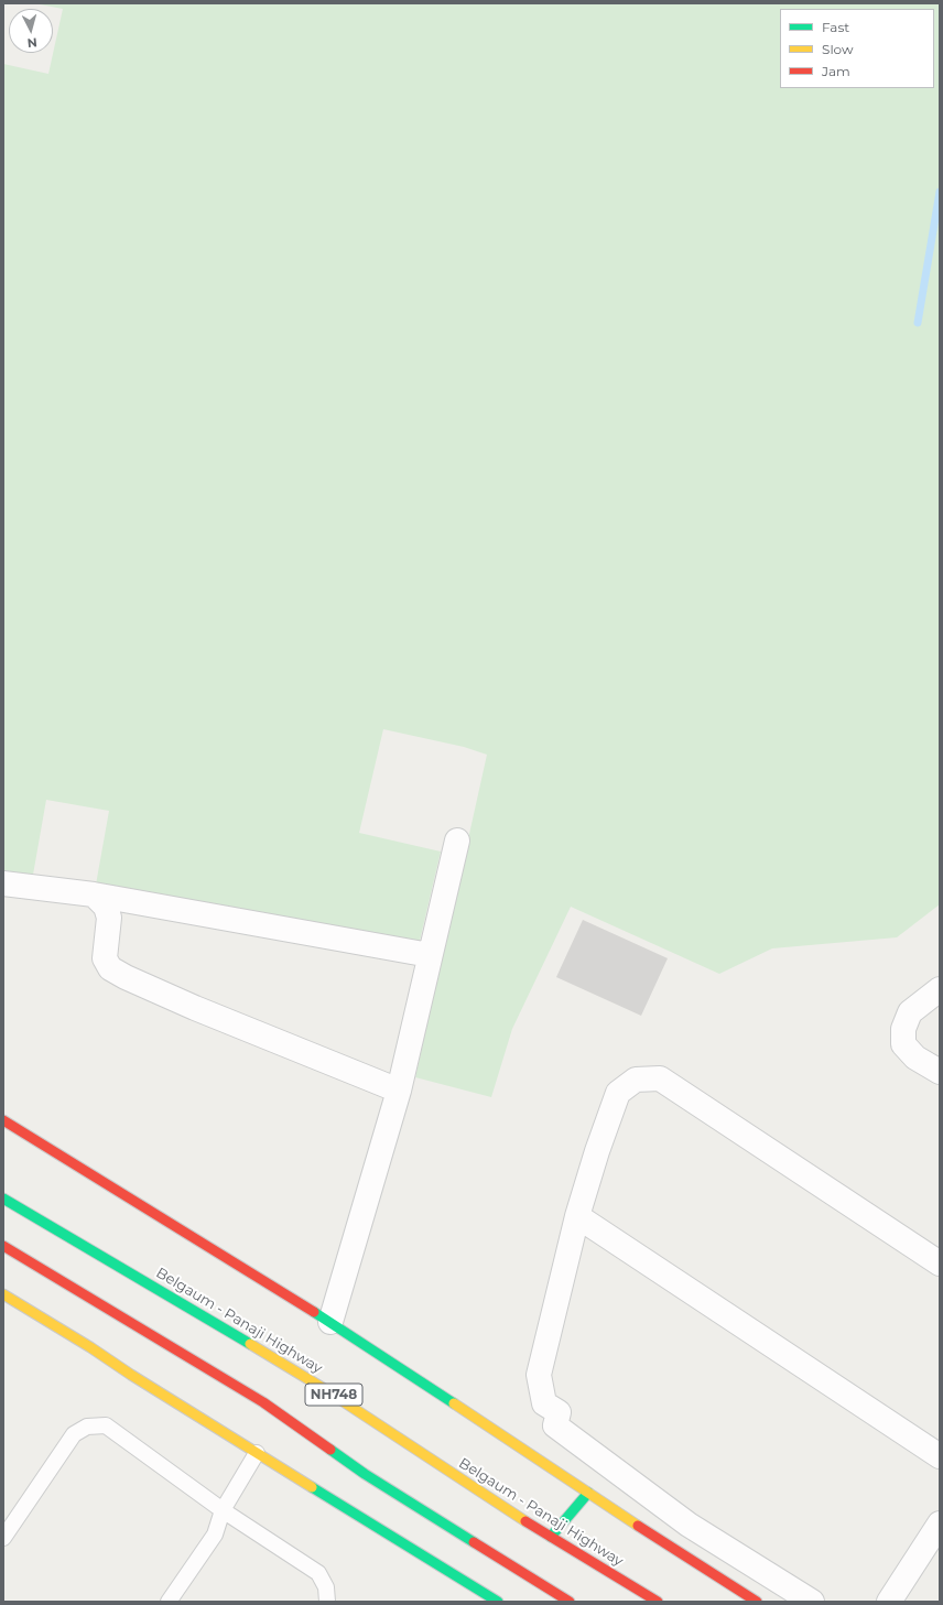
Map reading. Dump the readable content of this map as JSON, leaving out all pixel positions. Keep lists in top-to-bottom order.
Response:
{
  "streets": {
    "main road": ["Belgaum - Panaji Highway", "NH748"]
  },
  "legend": ["Fast", "Slow", "Jam"],
  "north": "bottom"
}
